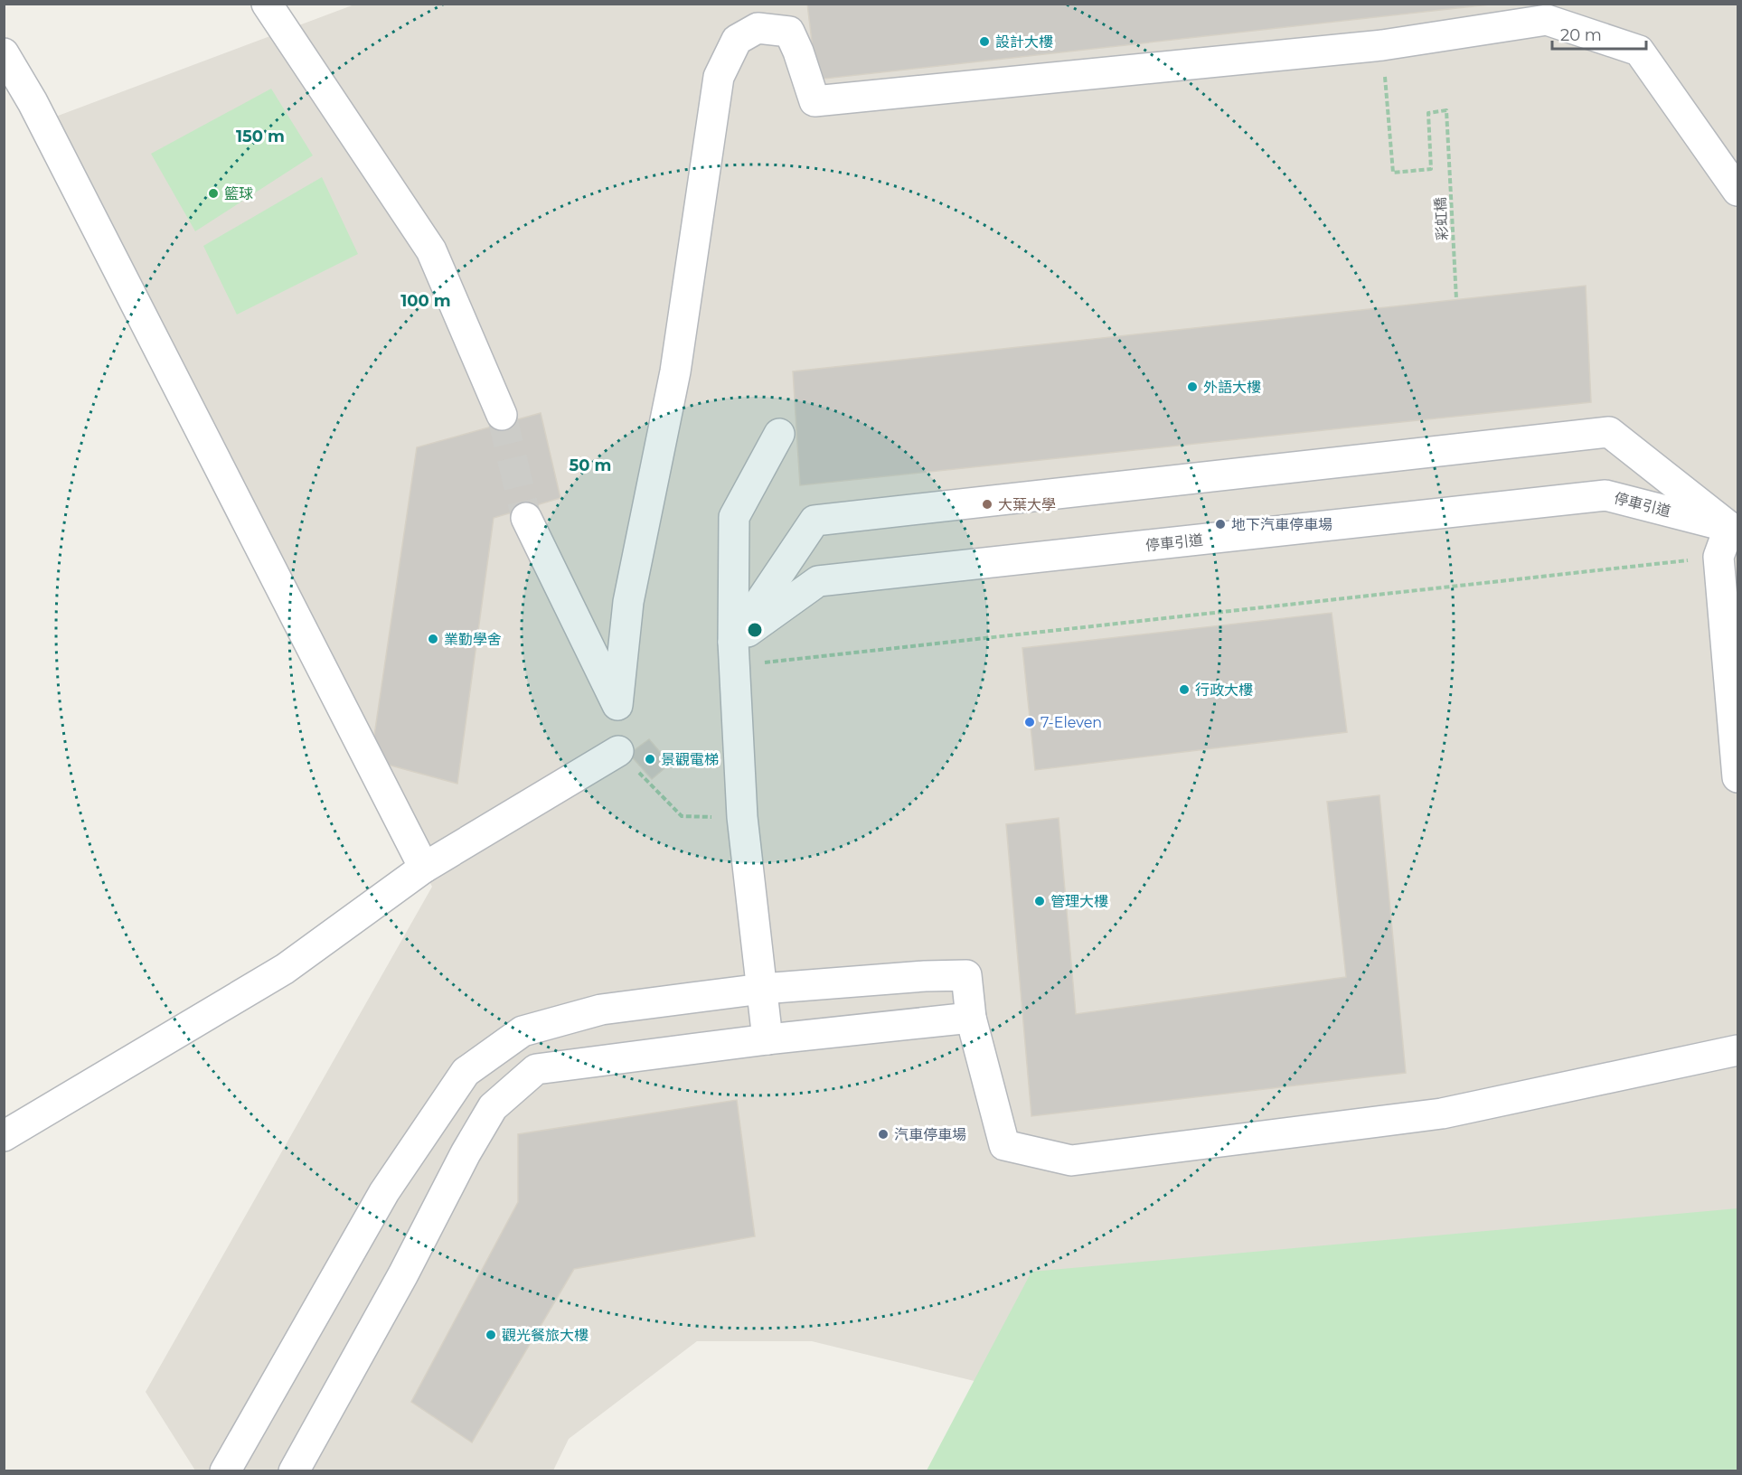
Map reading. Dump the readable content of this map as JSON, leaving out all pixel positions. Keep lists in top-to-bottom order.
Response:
{
  "streets": {
    "street": ["停車引道"],
    "path": ["彩虹橋"]
  },
  "places": [
    "設計大樓",
    "籃球",
    "外語大樓",
    "大葉大學",
    "地下汽車停車場",
    "業勤學舍",
    "行政大樓",
    "7-Eleven",
    "景觀電梯",
    "管理大樓",
    "汽車停車場",
    "觀光餐旅大樓"
  ],
  "scale_bar": "20 m",
  "rings": ["150 m", "100 m", "50 m"]
}
